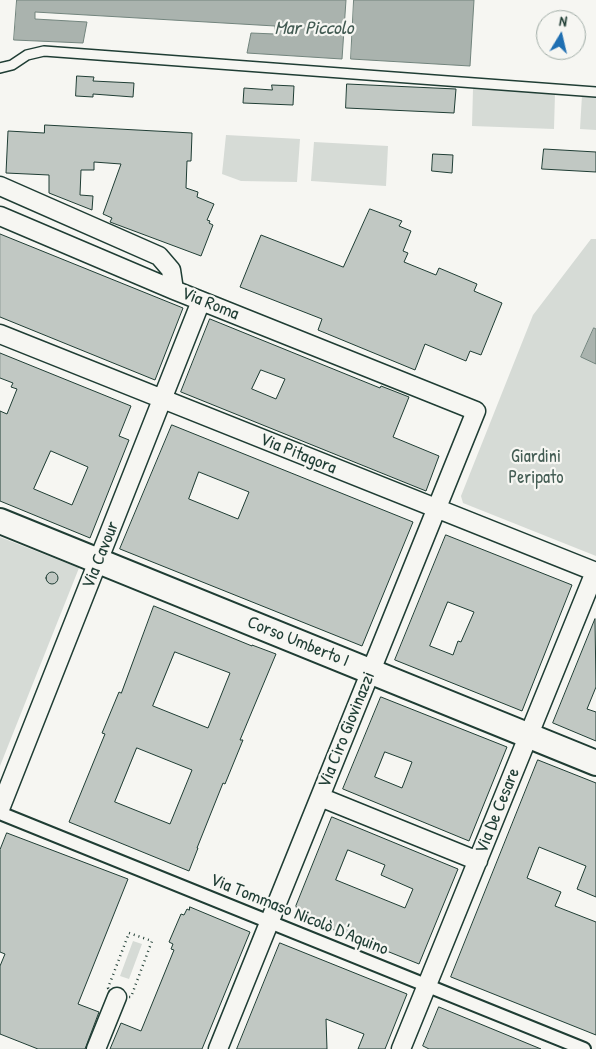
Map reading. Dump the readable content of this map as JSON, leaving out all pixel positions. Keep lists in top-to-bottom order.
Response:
{
  "streets": {
    "main road": ["Corso Umberto I"],
    "street": [
      "Via Roma",
      "Via Pitagora",
      "Via Cavour",
      "Via Ciro Giovinazzi",
      "Via De Cesare",
      "Via Tommaso Nicolò D'Aquino"
    ]
  },
  "crossings": [
    ["Via Roma", "Via Cavour"],
    ["Via Roma", "Via Ciro Giovinazzi"],
    ["Via Pitagora", "Via Cavour"],
    ["Via Pitagora", "Via Ciro Giovinazzi"],
    ["Via Pitagora", "Via De Cesare"],
    ["Via Cavour", "Corso Umberto I"],
    ["Corso Umberto I", "Via Ciro Giovinazzi"],
    ["Corso Umberto I", "Via De Cesare"],
    ["Via Ciro Giovinazzi", "Via Tommaso Nicolò D'Aquino"],
    ["Via De Cesare", "Via Tommaso Nicolò D'Aquino"]
  ],
  "water": ["Mar Piccolo"],
  "parks": ["Giardini Peripato"],
  "north": "top"
}
